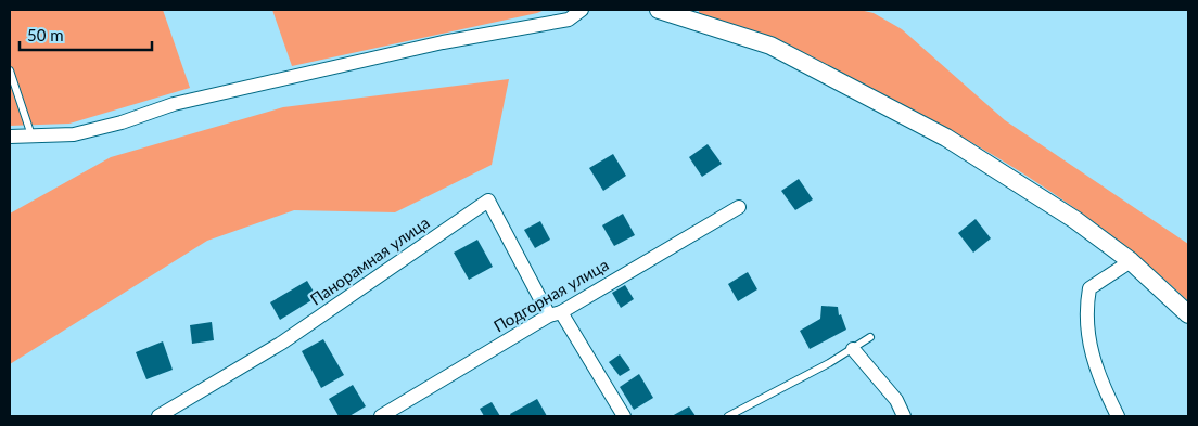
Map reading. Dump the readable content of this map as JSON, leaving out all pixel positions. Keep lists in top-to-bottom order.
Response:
{
  "streets": {
    "street": ["Панорамная улица", "Подгорная улица"]
  },
  "crossings": [
    ["Панорамная улица", "Подгорная улица"]
  ],
  "scale_bar": "50 m"
}
